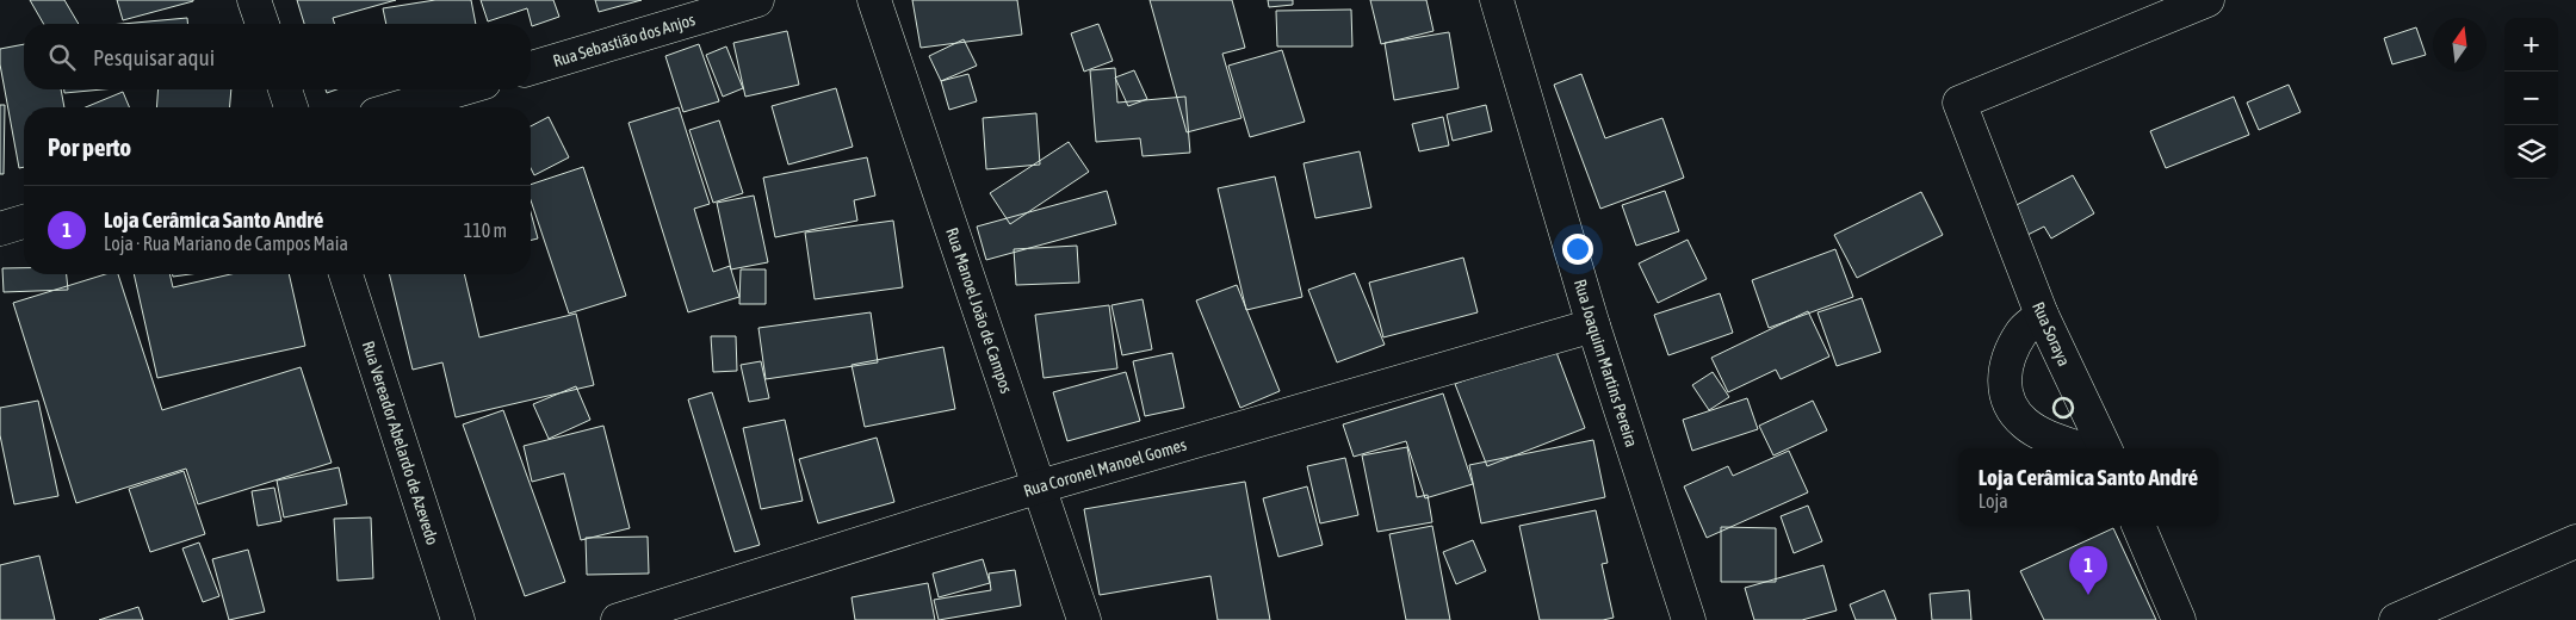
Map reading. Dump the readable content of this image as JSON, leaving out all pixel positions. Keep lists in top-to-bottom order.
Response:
{
  "streets": {
    "street": [
      "Rua Sebastião dos Anjos",
      "Rua Manoel João de Campos",
      "Rua Soraya",
      "Rua Joaquim Martins Pereira",
      "Rua Vereador Abelardo de Azevedo",
      "Rua Coronel Manoel Gomes"
    ]
  },
  "crossings": [
    ["Rua Manoel João de Campos", "Rua Coronel Manoel Gomes"],
    ["Rua Joaquim Martins Pereira", "Rua Coronel Manoel Gomes"]
  ],
  "north": "top",
  "page": {
    "map_buttons": ["+", "−"],
    "search": "Pesquisar aqui",
    "heading": "Por perto",
    "list": [
      {
        "mark": "1",
        "name": "Loja Cerâmica Santo André",
        "note": "Loja · Rua Mariano de Campos Maia",
        "value": "110 m"
      }
    ],
    "popup": ["Loja Cerâmica Santo André", "Loja"],
    "pins": "1"
  }
}
